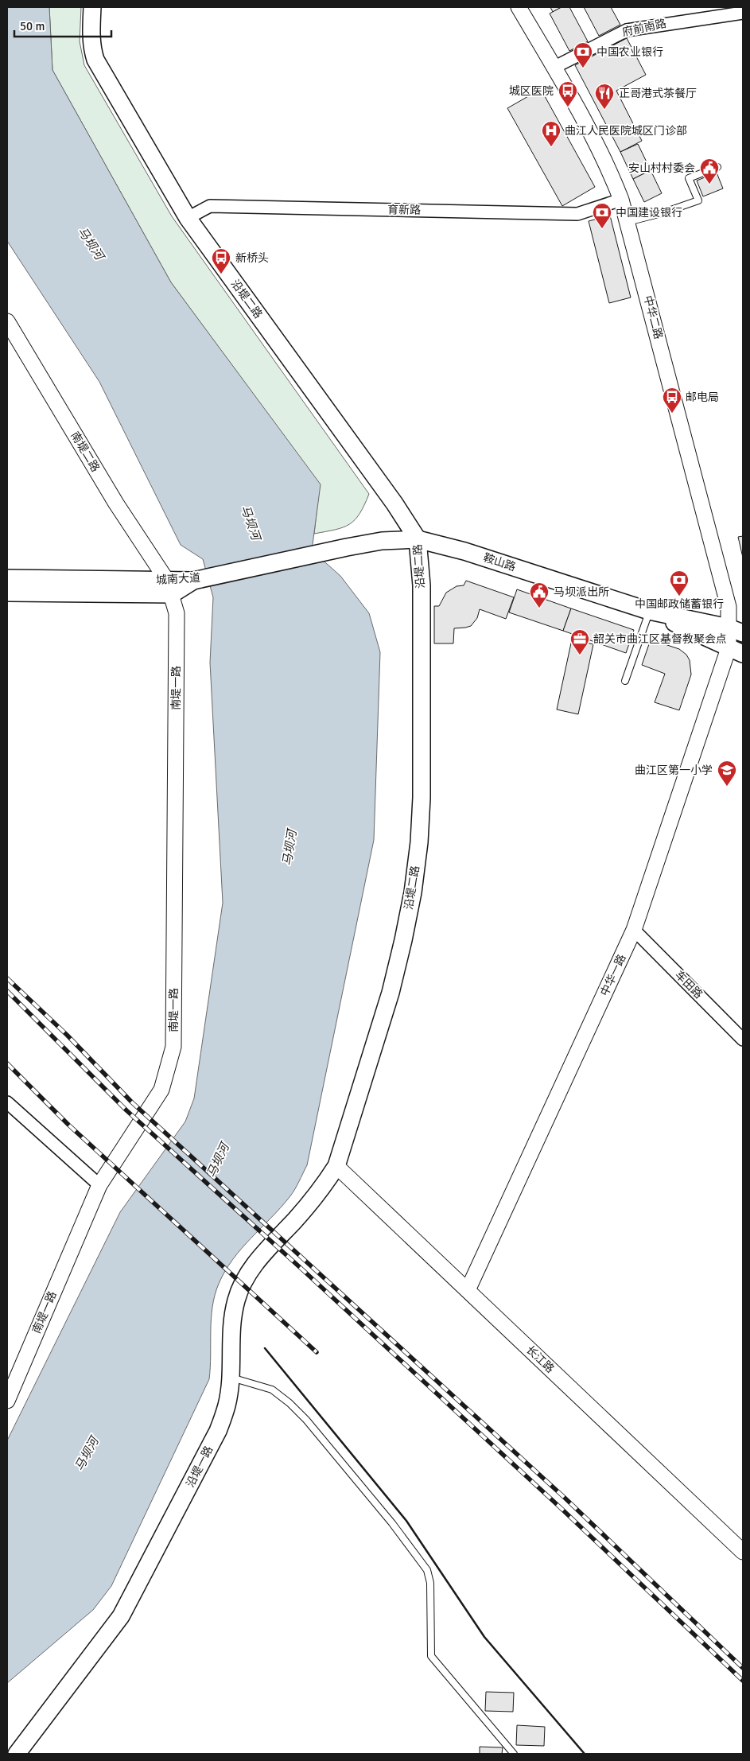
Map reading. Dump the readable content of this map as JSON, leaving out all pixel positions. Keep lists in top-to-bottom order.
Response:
{
  "streets": {
    "main road": [
      "沿堤二路",
      "鞍山路",
      "城南大道",
      "沿堤一路"
    ],
    "street": [
      "府前南路",
      "育新路",
      "中华二路",
      "南堤二路",
      "南堤一路",
      "中华一路",
      "车田路",
      "长江路"
    ]
  },
  "crossings": [
    ["府前南路", "中华二路"],
    ["育新路", "沿堤二路"],
    ["育新路", "中华二路"],
    ["沿堤二路", "鞍山路"],
    ["沿堤二路", "长江路"],
    ["沿堤二路", "沿堤一路"],
    ["中华二路", "鞍山路"],
    ["中华二路", "中华一路"],
    ["南堤二路", "城南大道"],
    ["南堤二路", "南堤一路"],
    ["鞍山路", "城南大道"],
    ["鞍山路", "中华一路"],
    ["城南大道", "南堤一路"],
    ["中华一路", "车田路"],
    ["中华一路", "长江路"],
    ["长江路", "沿堤一路"]
  ],
  "water": ["马坝河"],
  "places": {
    "bank": ["中国农业银行", "中国建设银行", "中国邮政储蓄银行"],
    "bus stop": ["城区医院", "新桥头", "邮电局"],
    "restaurant": ["正哥港式茶餐厅"],
    "hospital": ["曲江人民医院城区门诊部"],
    "public building": ["安山村村委会", "马坝派出所"],
    "office": ["韶关市曲江区基督教聚会点"],
    "school or university": ["曲江区第一小学"]
  },
  "scale_bar": "50 m"
}
